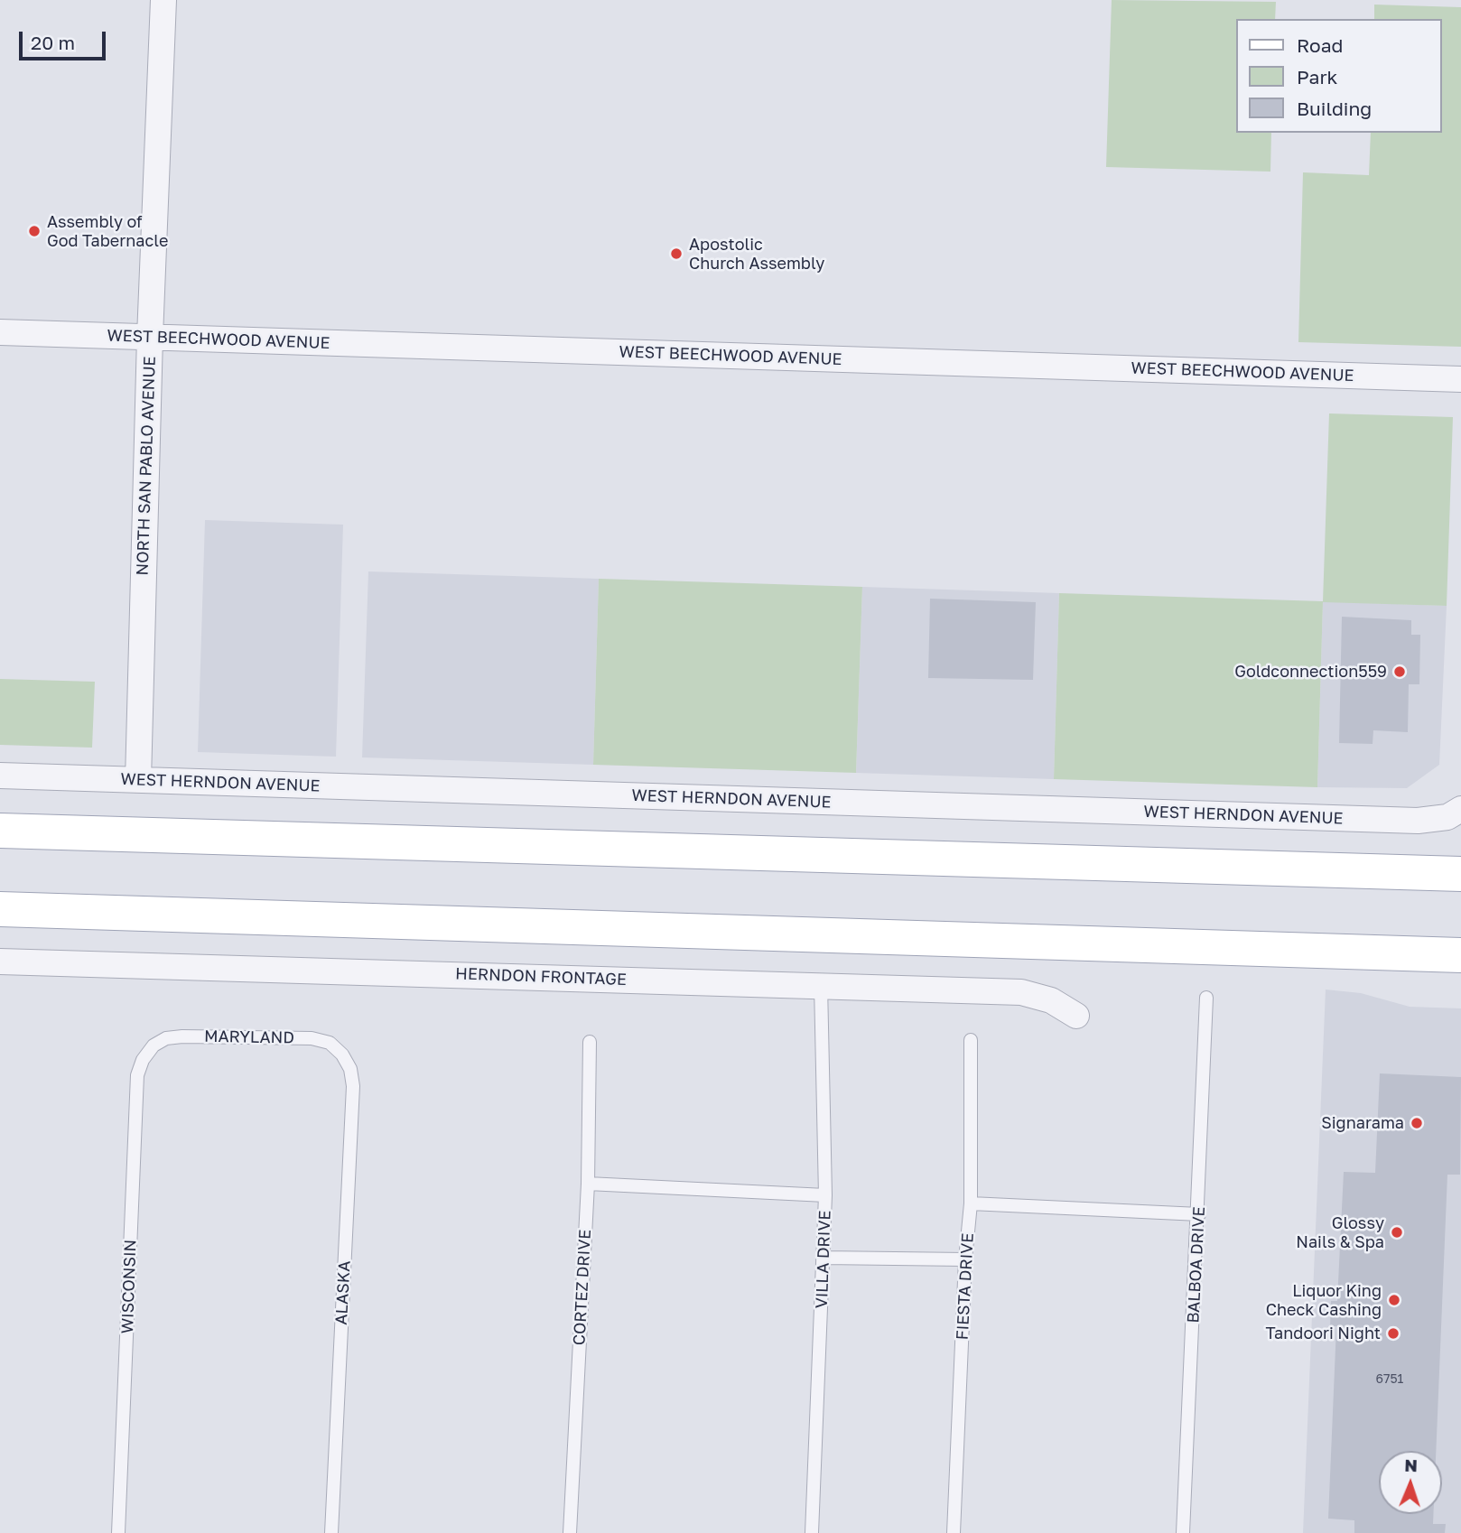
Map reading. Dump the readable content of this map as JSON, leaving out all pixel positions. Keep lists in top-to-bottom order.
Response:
{
  "streets": {
    "street": [
      "WEST BEECHWOOD AVENUE",
      "NORTH SAN PABLO AVENUE",
      "WEST HERNDON AVENUE",
      "HERNDON FRONTAGE"
    ],
    "lane": [
      "MARYLAND",
      "VILLA DRIVE",
      "BALBOA DRIVE",
      "WISCONSIN",
      "FIESTA DRIVE",
      "CORTEZ DRIVE",
      "ALASKA"
    ]
  },
  "crossings": [
    ["WEST BEECHWOOD AVENUE", "NORTH SAN PABLO AVENUE"],
    ["NORTH SAN PABLO AVENUE", "WEST HERNDON AVENUE"],
    ["HERNDON FRONTAGE", "VILLA DRIVE"],
    ["MARYLAND", "WISCONSIN"],
    ["MARYLAND", "ALASKA"]
  ],
  "places": [
    "Assembly of God Tabernacle",
    "Apostolic Church Assembly",
    "Goldconnection559",
    "Signarama",
    "Glossy Nails & Spa",
    "Liquor King Check Cashing",
    "Tandoori Night"
  ],
  "house_numbers": ["6751"],
  "legend": ["Road", "Park", "Building"],
  "scale_bar": "20 m",
  "north": "top"
}
